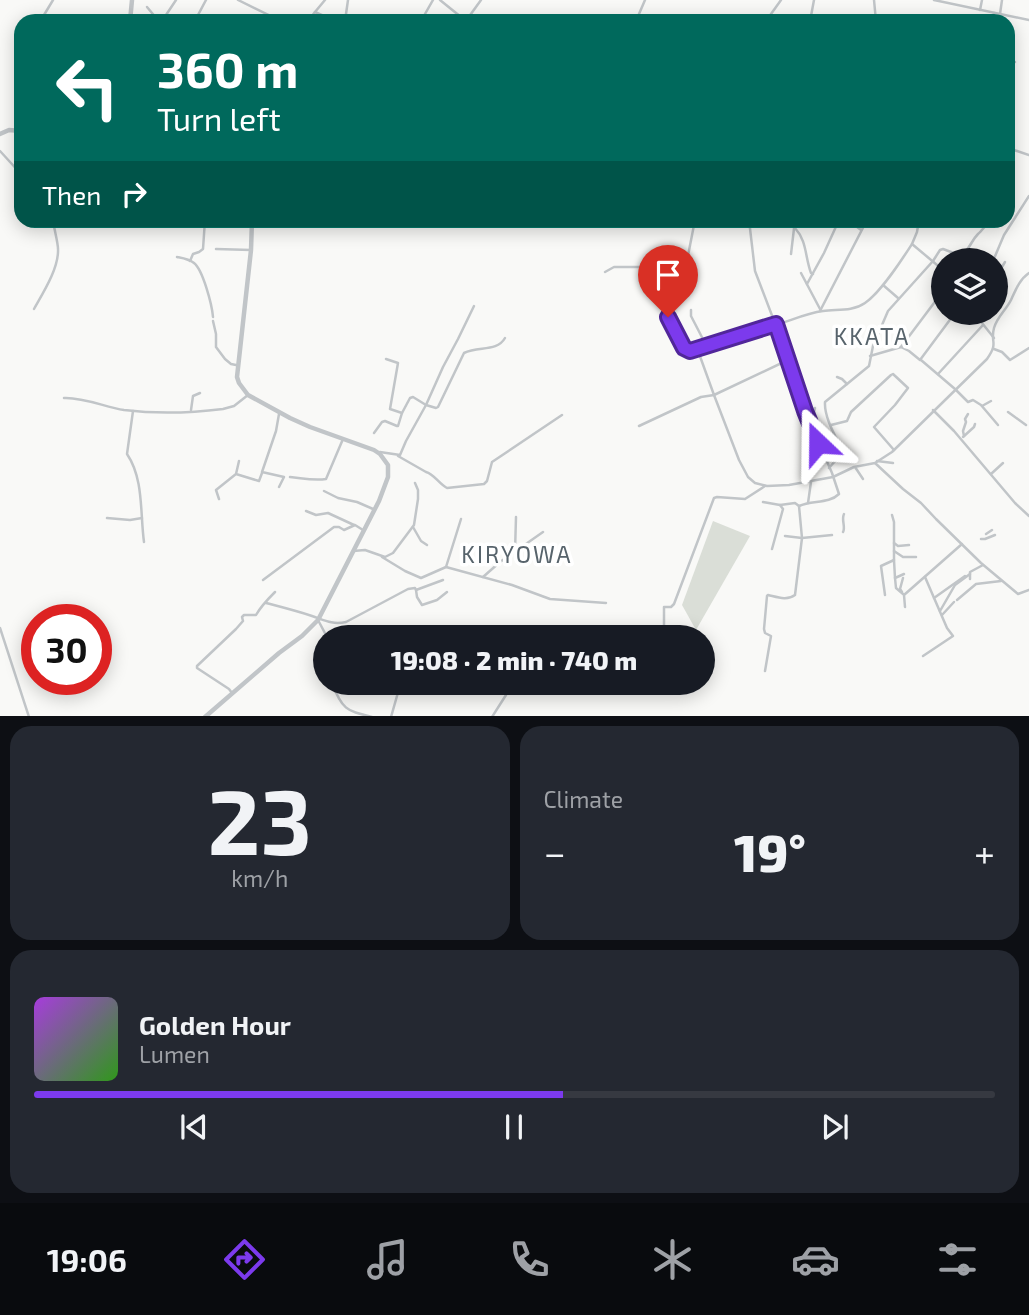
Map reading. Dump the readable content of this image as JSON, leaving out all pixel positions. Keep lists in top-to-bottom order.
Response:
{
  "districts": ["KKATA", "KIRYOWA"],
  "page": {
    "turn": ["360 m", "Turn left"],
    "then": "Then",
    "limit": "30",
    "trip": "19:08 · 2 min · 740 m",
    "tile": [
      ["23", "km/h"],
      "Climate"
    ],
    "heat": ["−", "19°", "+"],
    "song": ["Golden Hour", "Lumen"],
    "tabs": "19:06"
  }
}
